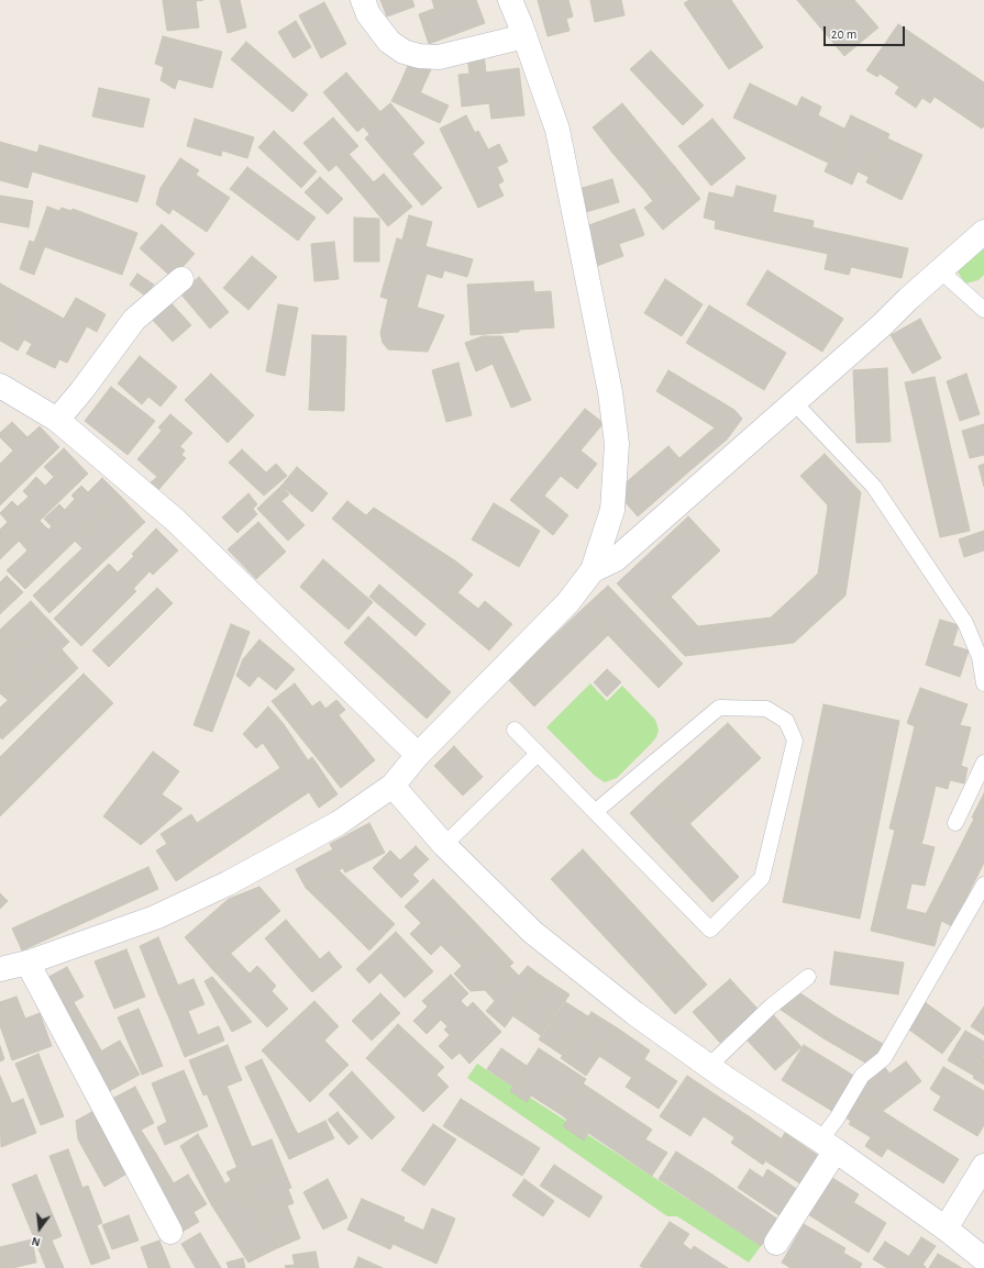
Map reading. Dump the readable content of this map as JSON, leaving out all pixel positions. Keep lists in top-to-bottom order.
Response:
{
  "scale_bar": "20 m",
  "north": "bottom"
}
